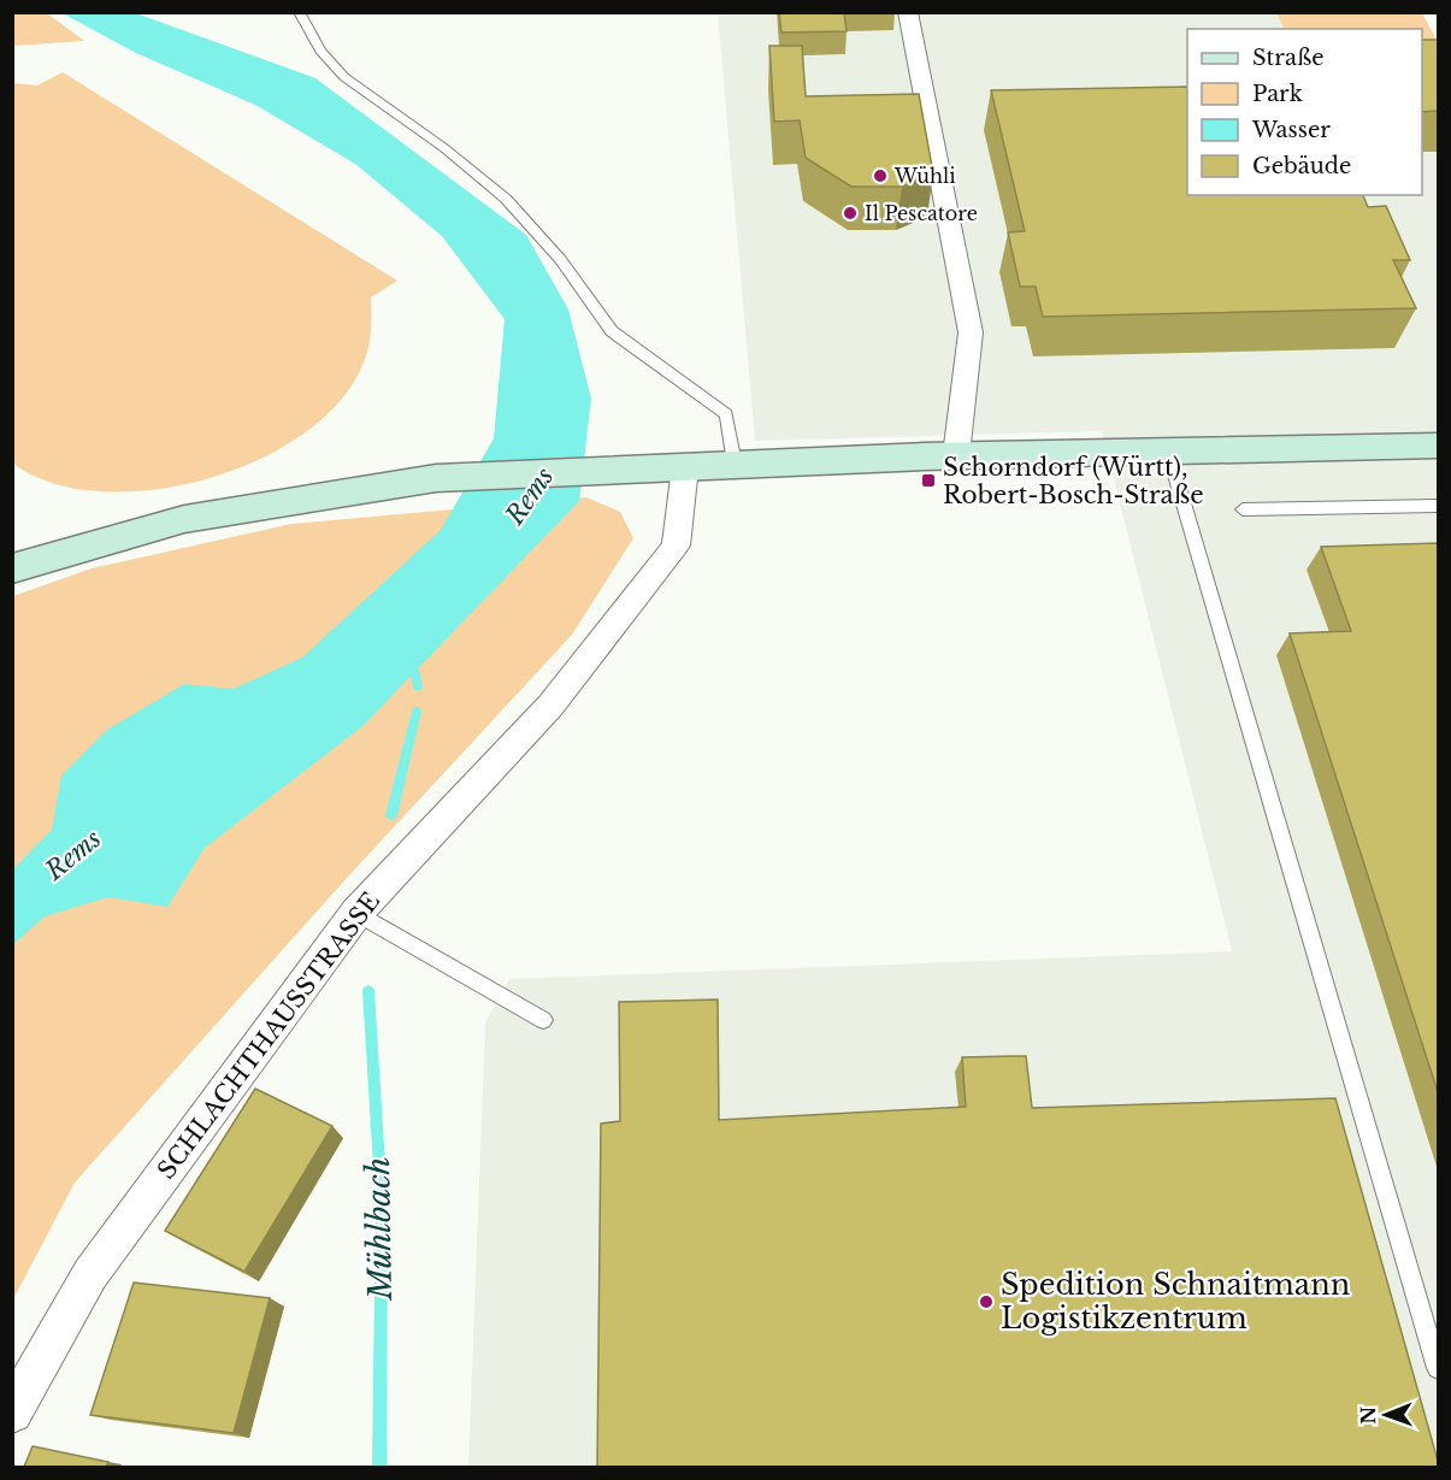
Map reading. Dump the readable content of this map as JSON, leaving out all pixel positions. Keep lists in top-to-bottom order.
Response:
{
  "streets": {
    "street": ["SCHLACHTHAUSSTRASSE"]
  },
  "water": ["Rems", "Mühlbach"],
  "places": {
    "other": ["Wühli", "Il Pescatore", "Spedition Schnaitmann Logistikzentrum"],
    "transit": ["Schorndorf (Württ), Robert-Bosch-Straße"]
  },
  "legend": [
    "Straße",
    "Park",
    "Wasser",
    "Gebäude"
  ],
  "north": "left"
}
